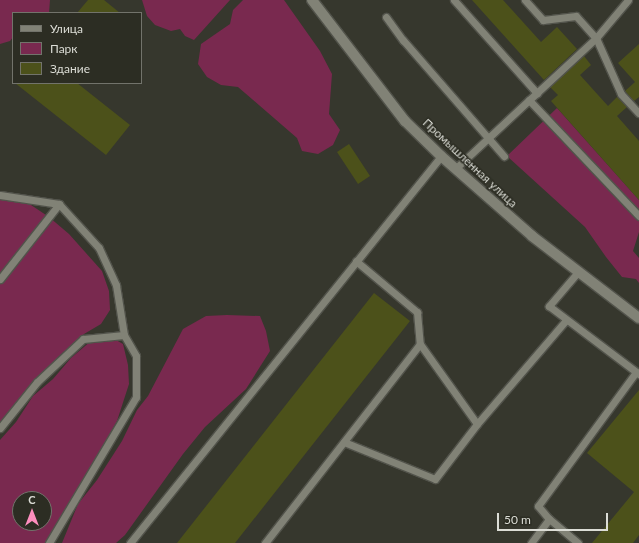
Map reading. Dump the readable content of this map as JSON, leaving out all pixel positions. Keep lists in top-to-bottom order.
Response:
{
  "streets": {
    "street": ["Промышленная улица"]
  },
  "legend": ["Улица", "Парк", "Здание"],
  "scale_bar": "50 m",
  "north": "top"
}
